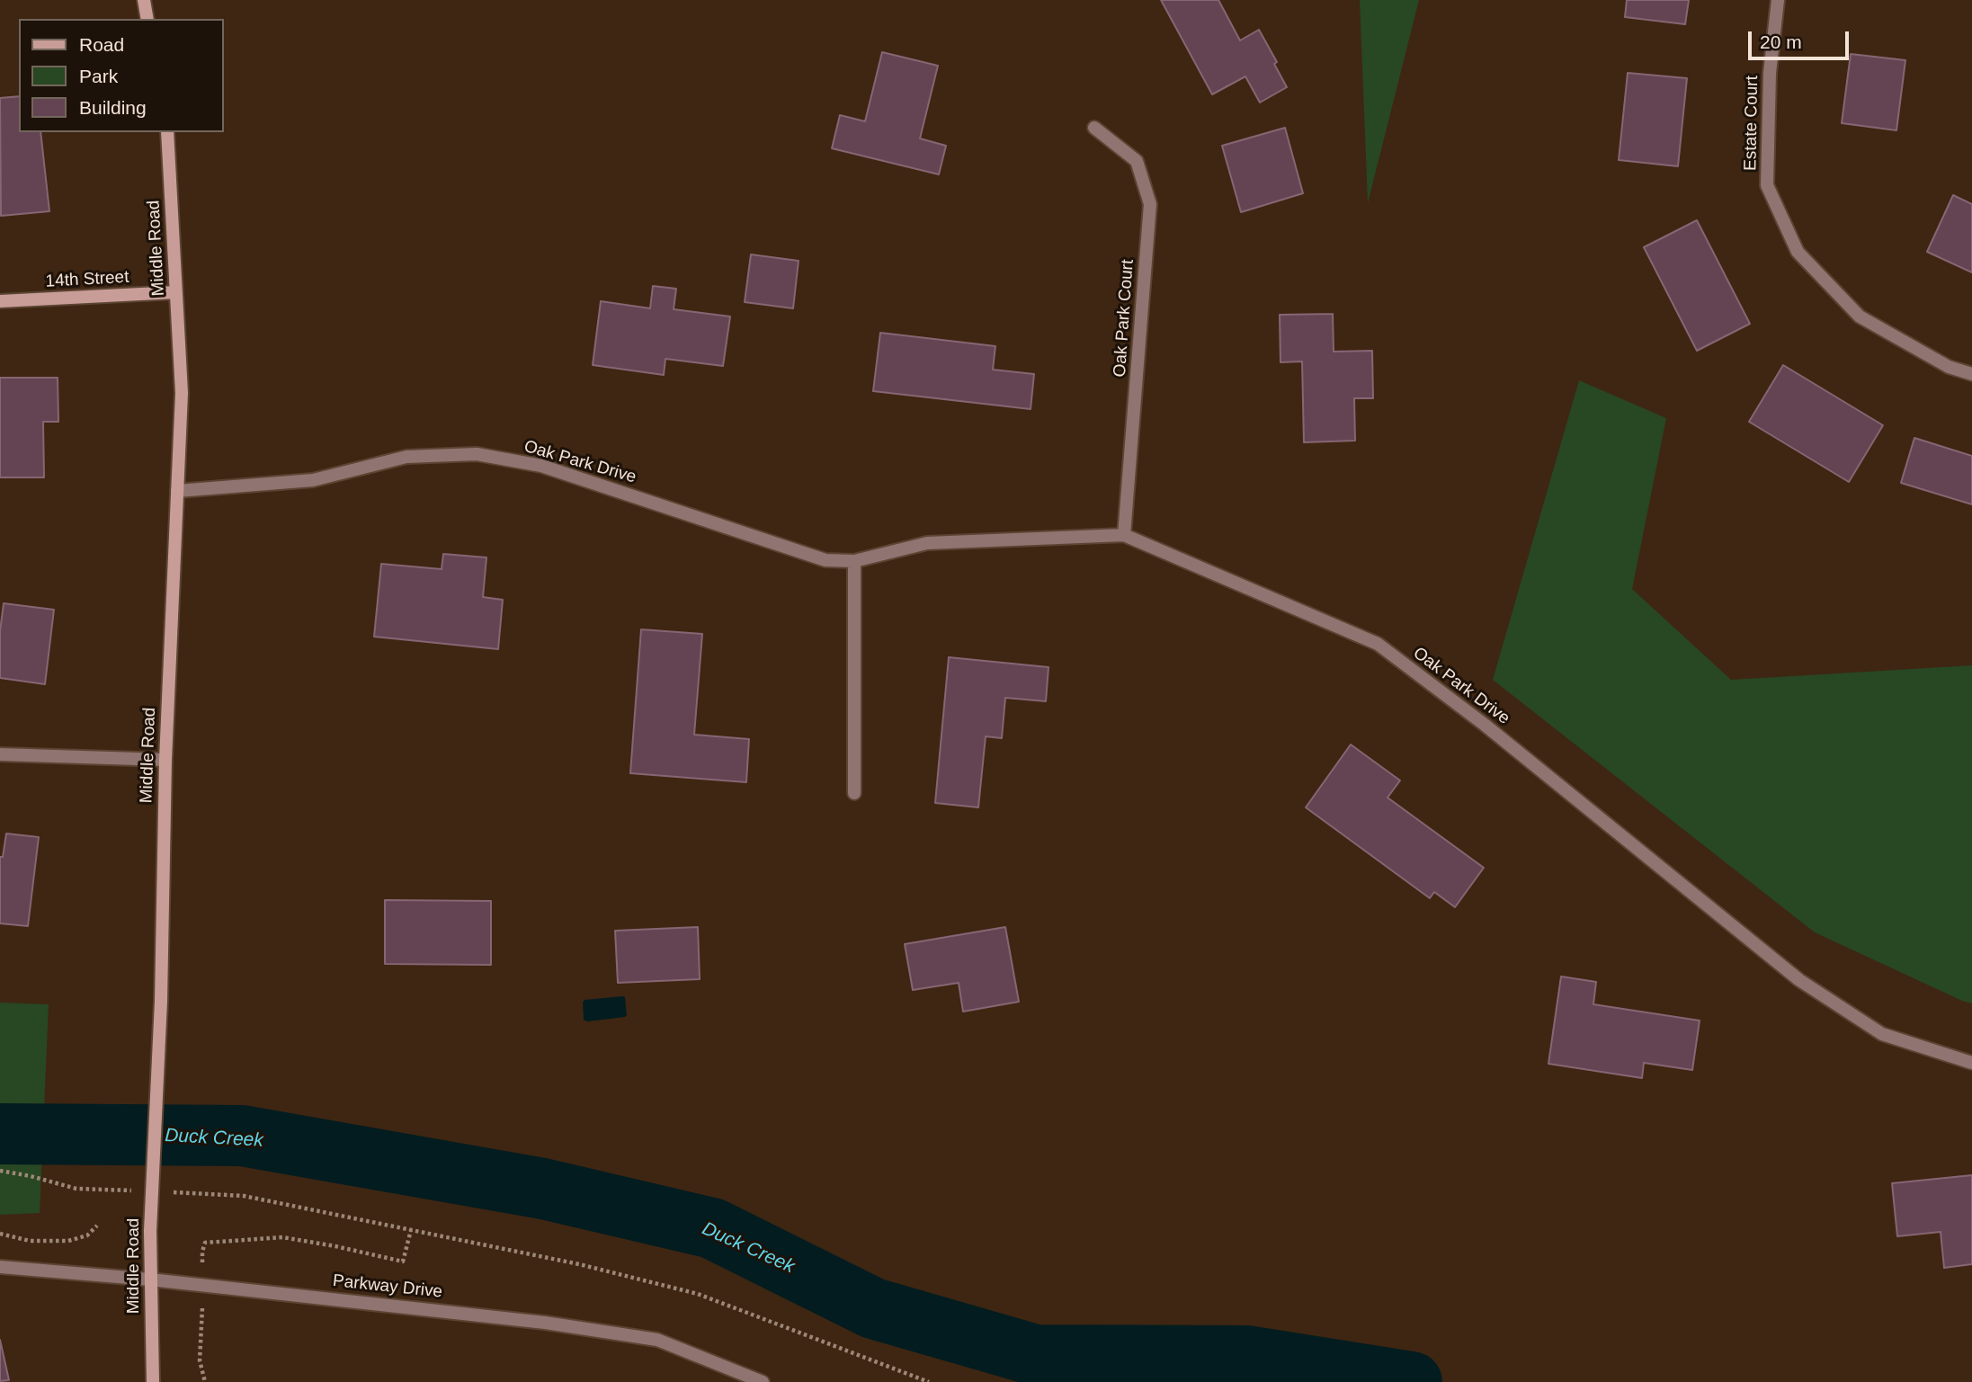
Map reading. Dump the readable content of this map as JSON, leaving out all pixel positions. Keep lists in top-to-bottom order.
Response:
{
  "streets": {
    "main road": ["Middle Road", "14th Street"],
    "street": [
      "Estate Court",
      "Oak Park Court",
      "Oak Park Drive",
      "Parkway Drive"
    ]
  },
  "crossings": [
    ["Middle Road", "14th Street"],
    ["Middle Road", "Oak Park Drive"],
    ["Middle Road", "Parkway Drive"],
    ["Oak Park Court", "Oak Park Drive"]
  ],
  "water": ["Duck Creek"],
  "legend": ["Road", "Park", "Building"],
  "scale_bar": "20 m"
}
